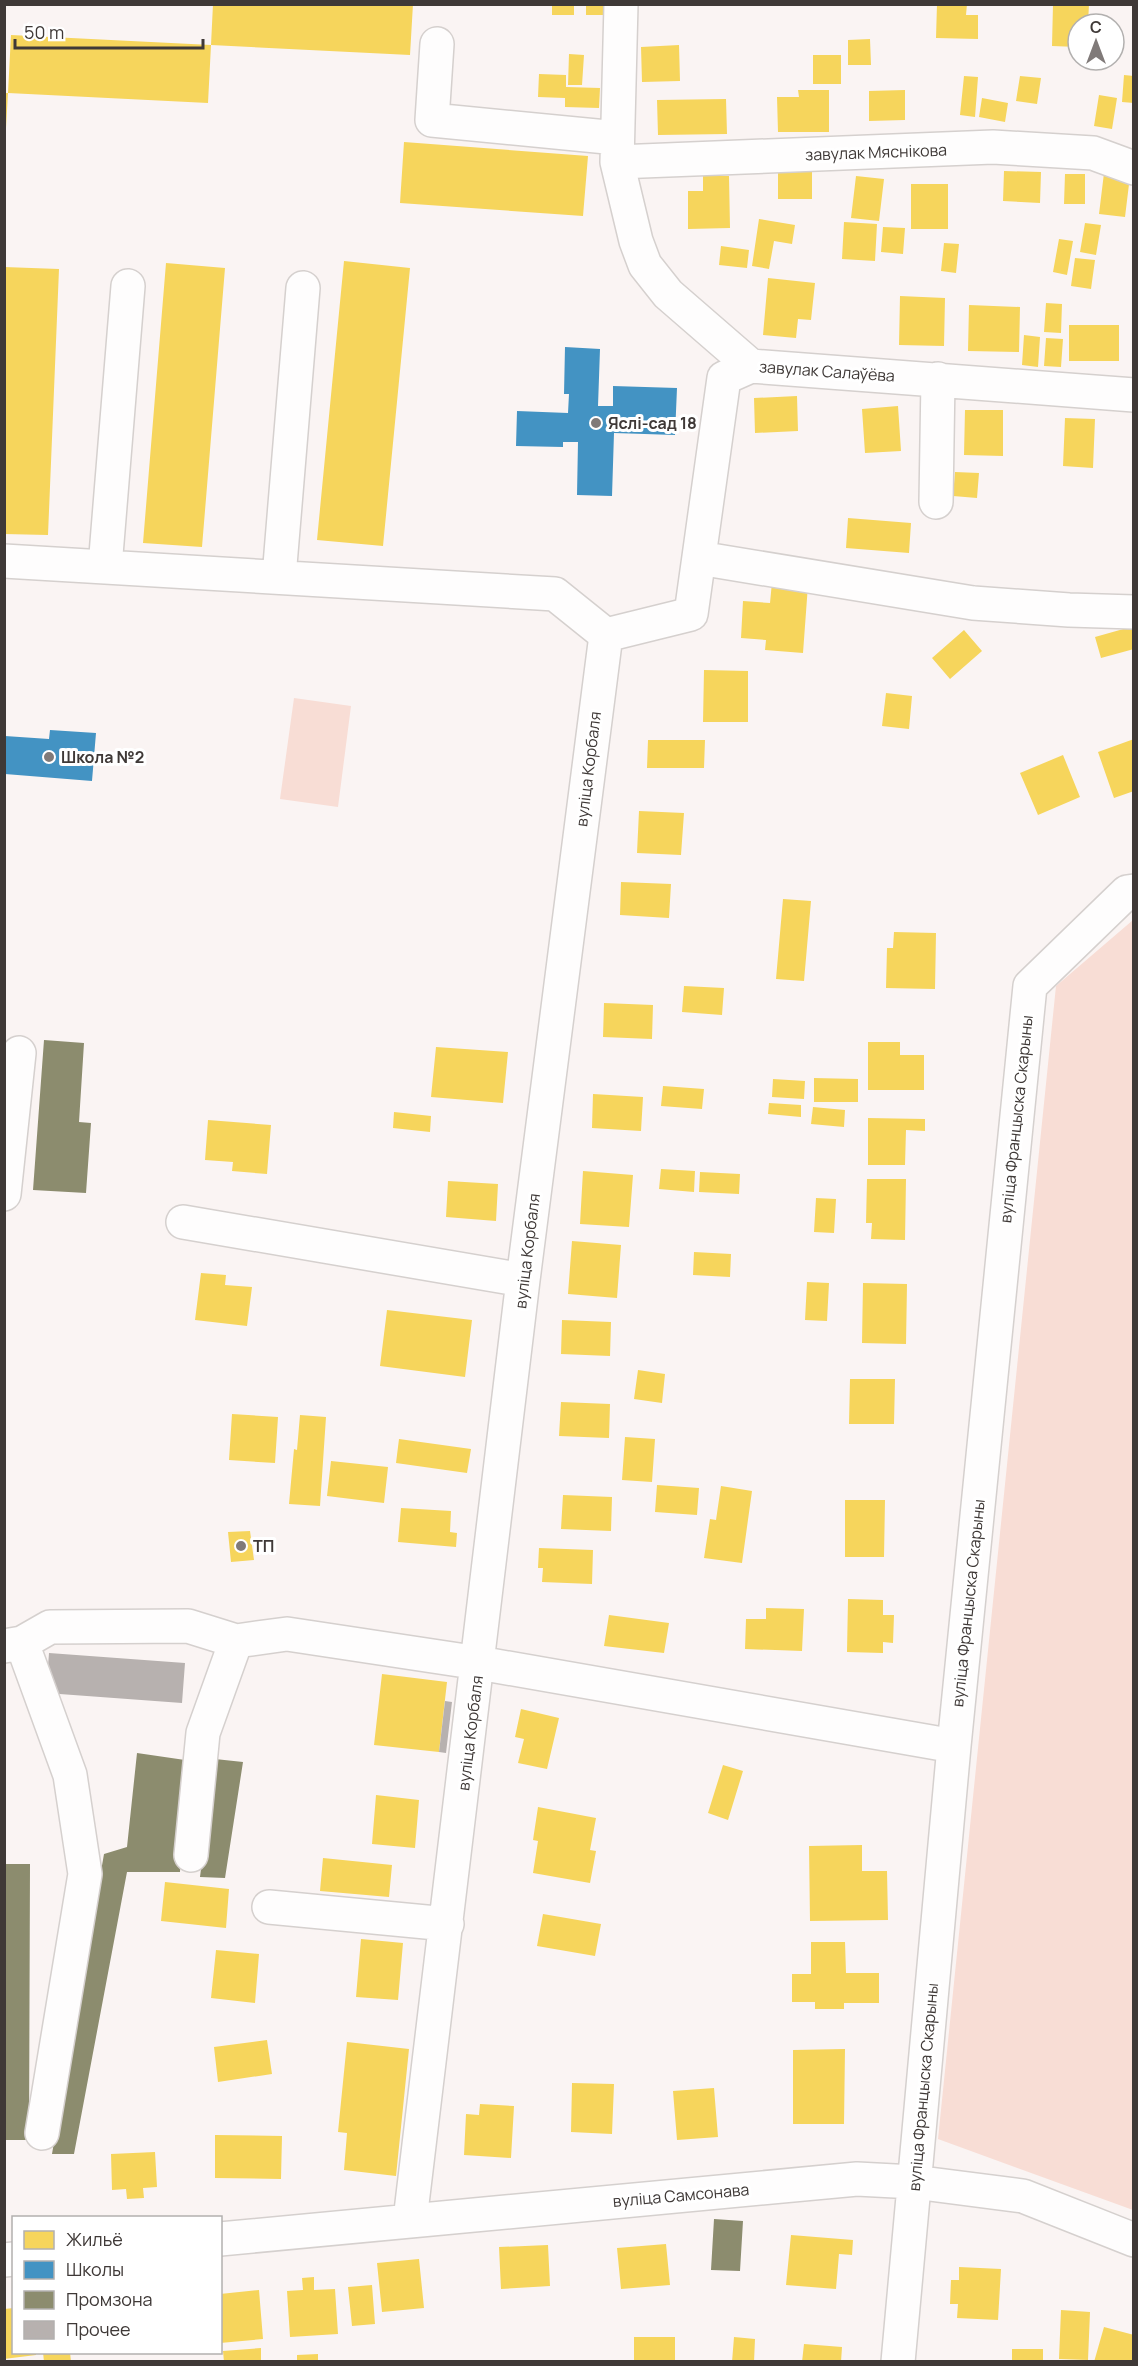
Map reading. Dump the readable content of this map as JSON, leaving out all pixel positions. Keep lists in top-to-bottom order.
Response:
{
  "streets": {
    "street": [
      "завулак Мяснікова",
      "завулак Салаўёва",
      "вуліца Корбаля",
      "вуліца Францыска Скарыны",
      "вуліца Самсонава"
    ]
  },
  "crossings": [
    ["завулак Мяснікова", "завулак Салаўёва"],
    ["вуліца Корбаля", "вуліца Самсонава"],
    ["вуліца Францыска Скарыны", "вуліца Самсонава"]
  ],
  "places": ["Яслі-сад 18", "Школа №2", "ТП"],
  "legend": [
    "Жильё",
    "Школы",
    "Промзона",
    "Прочее"
  ],
  "scale_bar": "50 m",
  "north": "top"
}
